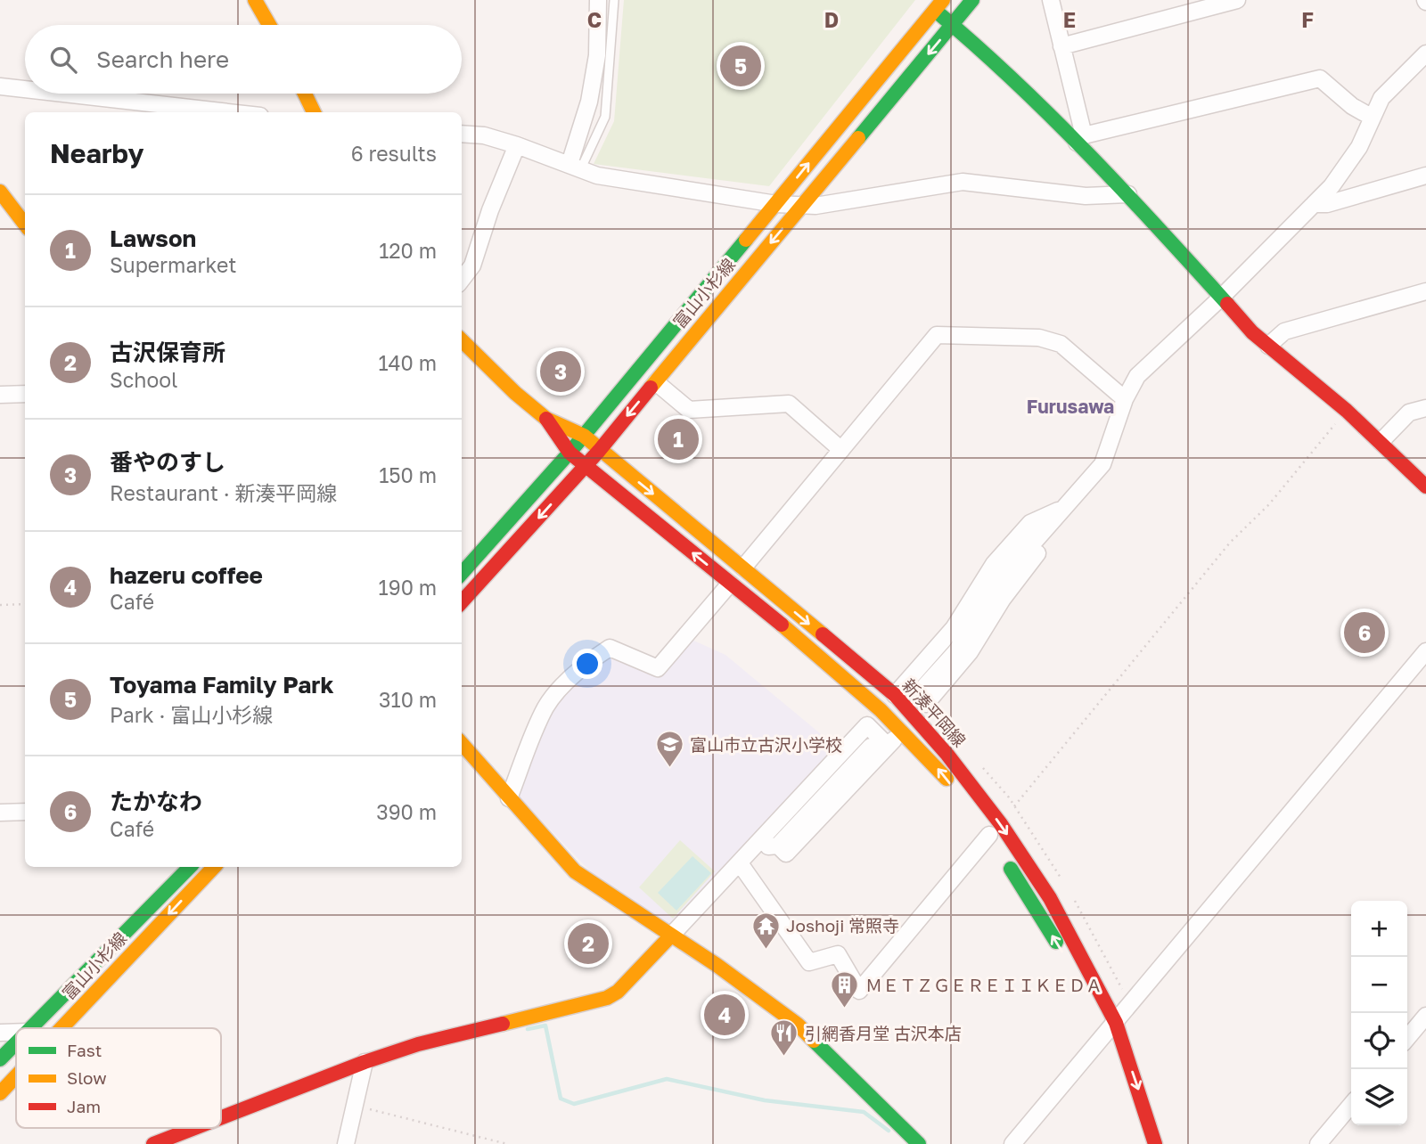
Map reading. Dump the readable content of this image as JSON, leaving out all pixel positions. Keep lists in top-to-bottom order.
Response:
{
  "streets": {
    "main road": ["富山小杉線", "新湊平岡線"]
  },
  "crossings": [
    ["富山小杉線", "新湊平岡線"]
  ],
  "districts": ["Furusawa"],
  "places": {
    "school or university": ["富山市立古沢小学校"],
    "temple": ["Joshoji 常照寺"],
    "building": ["ＭＥＴＺＧＥＲＥＩＩＫＥＤＡ"],
    "restaurant": ["引網香月堂 古沢本店"]
  },
  "legend": ["Fast", "Slow", "Jam"],
  "page": {
    "search": "Search here",
    "pins": [
      "5",
      "3",
      "1",
      "6",
      "2",
      "4"
    ],
    "heading": ["Nearby", "6 results"],
    "list": [
      {
        "mark": "1",
        "name": "Lawson",
        "note": "Supermarket",
        "value": "120 m"
      },
      {
        "mark": "2",
        "name": "古沢保育所",
        "note": "School",
        "value": "140 m"
      },
      {
        "mark": "3",
        "name": "番やのすし",
        "note": "Restaurant · 新湊平岡線",
        "value": "150 m"
      },
      {
        "mark": "4",
        "name": "hazeru coffee",
        "note": "Café",
        "value": "190 m"
      },
      {
        "mark": "5",
        "name": "Toyama Family Park",
        "note": "Park · 富山小杉線",
        "value": "310 m"
      },
      {
        "mark": "6",
        "name": "たかなわ",
        "note": "Café",
        "value": "390 m"
      }
    ],
    "map_buttons": ["+", "−"]
  },
  "grid": {
    "columns": [
      "C",
      "D",
      "E",
      "F"
    ]
  }
}
